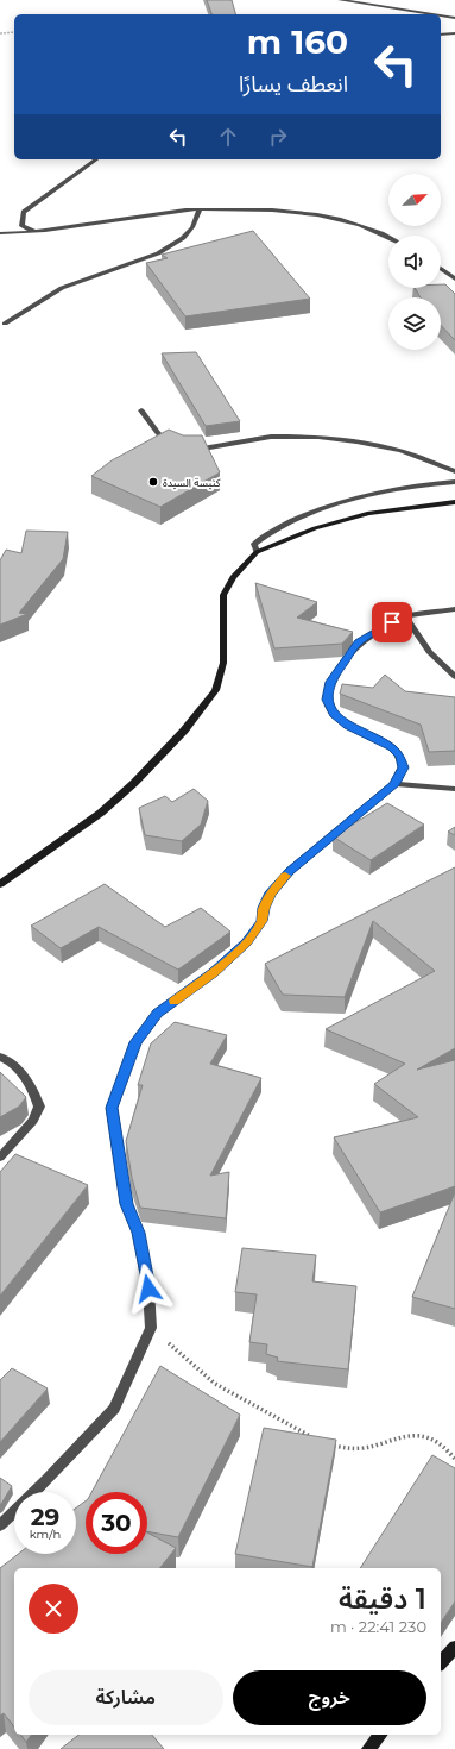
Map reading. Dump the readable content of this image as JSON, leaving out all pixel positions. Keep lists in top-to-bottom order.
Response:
{
  "places": ["كنيسة السيدة"],
  "north": "top right",
  "page": {
    "turn": ["160 m", "انعطف يسارًا"],
    "speed": "29 km/h",
    "limit": "30",
    "heading": ["1 دقيقة", "230 m · 22:41"],
    "buttons": ["خروج", "مشاركة"]
  }
}
